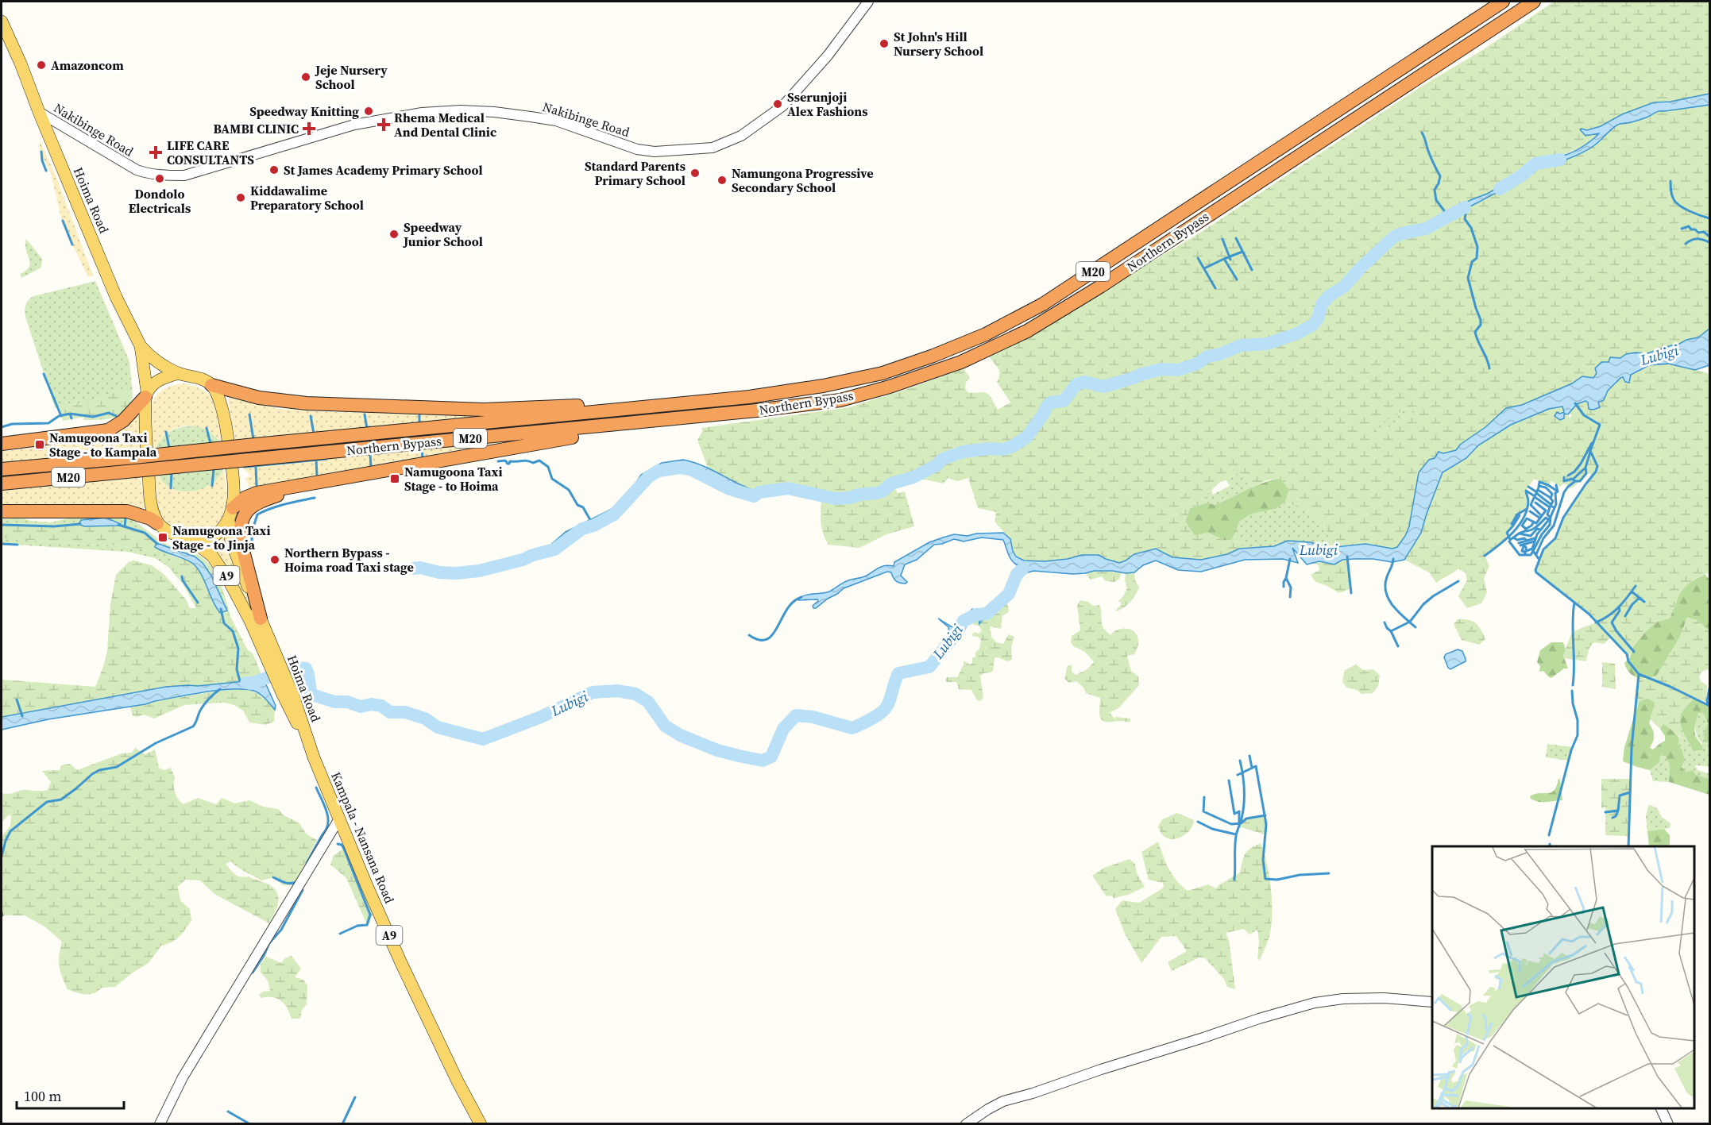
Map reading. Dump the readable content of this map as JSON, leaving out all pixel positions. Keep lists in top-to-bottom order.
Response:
{
  "streets": {
    "highway": ["Northern Bypass", "M20"],
    "main road": ["Hoima Road", "A9", "Kampala - Nansana Road"],
    "street": ["Nakibinge Road"]
  },
  "crossings": [
    ["Nakibinge Road", "Hoima Road"],
    ["Hoima Road", "A9"],
    ["Hoima Road", "Kampala - Nansana Road"]
  ],
  "water": ["Lubigi"],
  "places": {
    "other": [
      "St John's Hill Nursery School",
      "Amazoncom",
      "Jeje Nursery School",
      "Sserunjoji Alex Fashions",
      "Speedway Knitting",
      "St James Academy Primary School",
      "Standard Parents Primary School",
      "Dondolo Electricals",
      "Namungona Progressive Secondary School",
      "Kiddawalime Preparatory School",
      "Speedway Junior School",
      "Northern Bypass - Hoima road Taxi stage"
    ],
    "health": ["Rhema Medical And Dental Clinic", "BAMBI CLINIC", "LIFE CARE CONSULTANTS"],
    "transit": ["Namugoona Taxi Stage - to Kampala", "Namugoona Taxi Stage - to Hoima", "Namugoona Taxi Stage - to Jinja"]
  },
  "scale_bar": "100 m"
}
